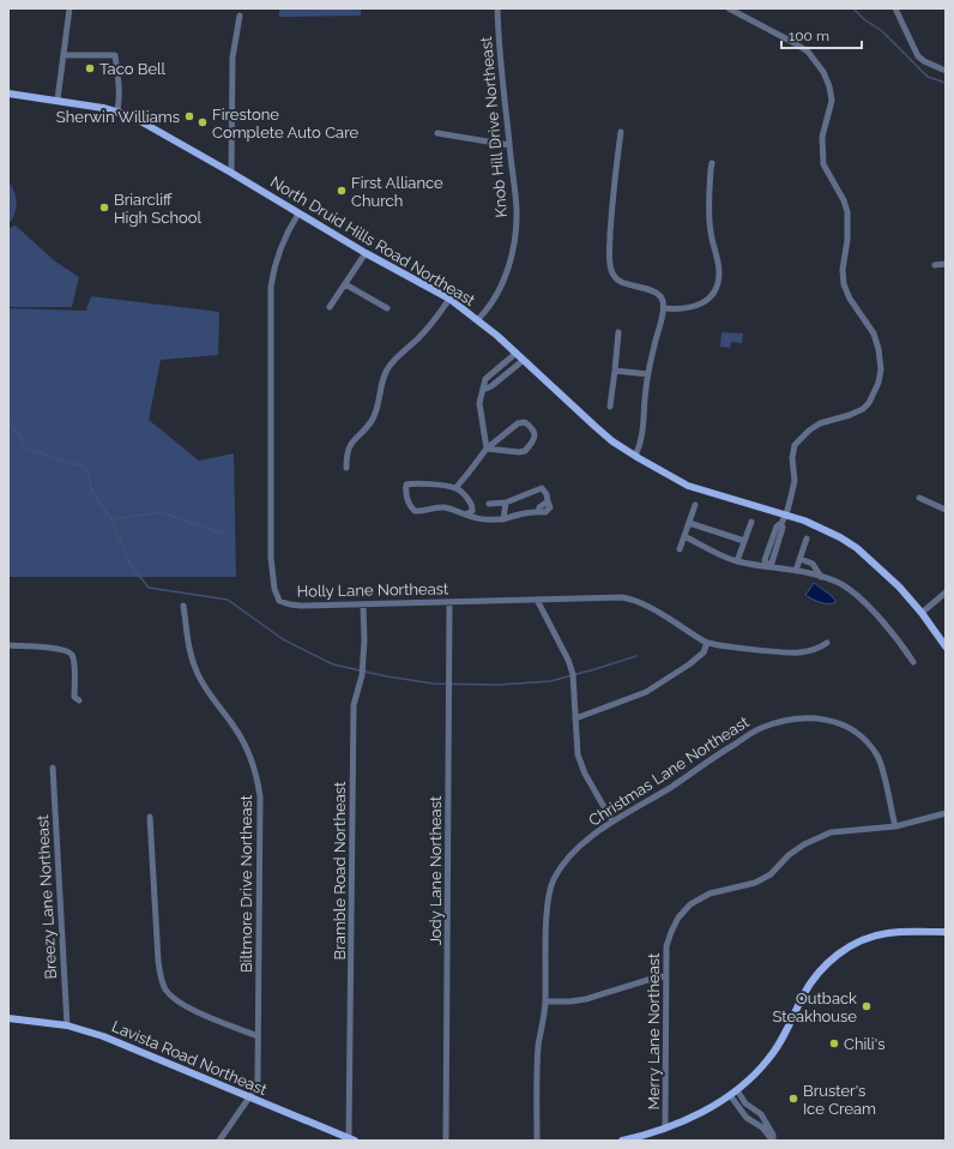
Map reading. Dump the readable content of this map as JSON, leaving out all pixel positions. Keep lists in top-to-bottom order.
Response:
{
  "streets": {
    "main road": ["North Druid Hills Road Northeast", "Lavista Road Northeast"],
    "street": [
      "Knob Hill Drive Northeast",
      "Holly Lane Northeast",
      "Christmas Lane Northeast",
      "Bramble Road Northeast",
      "Jody Lane Northeast",
      "Biltmore Drive Northeast",
      "Breezy Lane Northeast",
      "Merry Lane Northeast"
    ]
  },
  "crossings": [
    ["Knob Hill Drive Northeast", "North Druid Hills Road Northeast"],
    ["North Druid Hills Road Northeast", "Holly Lane Northeast"],
    ["Holly Lane Northeast", "Bramble Road Northeast"],
    ["Holly Lane Northeast", "Jody Lane Northeast"],
    ["Christmas Lane Northeast", "Merry Lane Northeast"],
    ["Bramble Road Northeast", "Lavista Road Northeast"],
    ["Biltmore Drive Northeast", "Lavista Road Northeast"],
    ["Breezy Lane Northeast", "Lavista Road Northeast"]
  ],
  "places": [
    "Taco Bell",
    "Sherwin Williams",
    "Firestone Complete Auto Care",
    "First Alliance Church",
    "Briarcliff High School",
    "Outback Steakhouse",
    "Chili's",
    "Bruster's Ice Cream"
  ],
  "scale_bar": "100 m"
}
